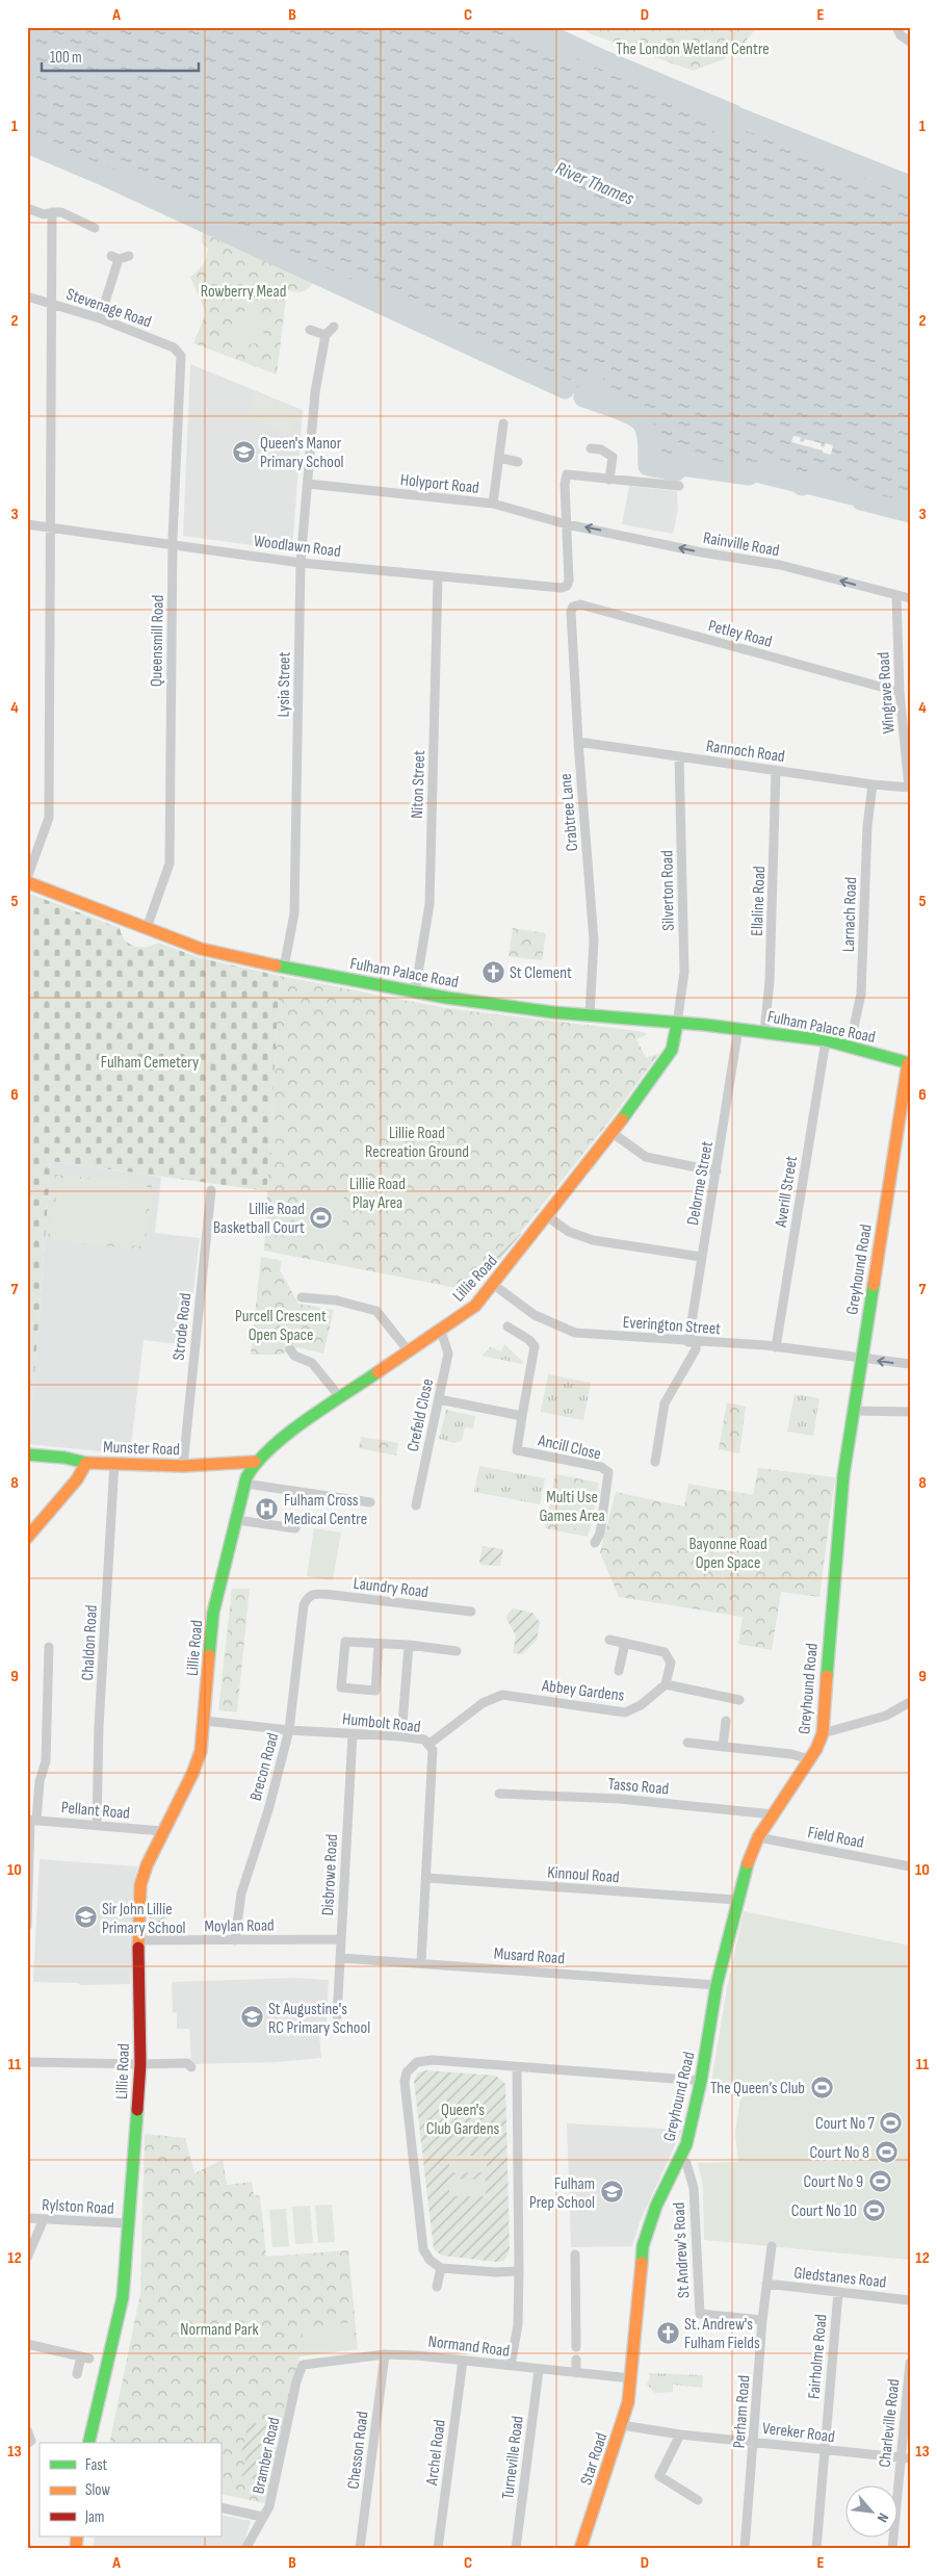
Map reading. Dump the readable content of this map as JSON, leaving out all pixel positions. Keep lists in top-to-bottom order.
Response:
{
  "streets": {
    "main road": [
      "Fulham Palace Road",
      "Greyhound Road",
      "Lillie Road",
      "Munster Road",
      "Star Road"
    ],
    "street": [
      "Stevenage Road",
      "Holyport Road",
      "Rainville Road",
      "Woodlawn Road",
      "Petley Road",
      "Queensmill Road",
      "Lysia Street",
      "Wingrave Road",
      "Rannoch Road",
      "Niton Street",
      "Crabtree Lane",
      "Silverton Road",
      "Ellaline Road",
      "Larnach Road",
      "Delorme Street",
      "Averill Street",
      "Everington Street",
      "Strode Road",
      "Crefeld Close",
      "Ancill Close",
      "Laundry Road",
      "Chaldon Road",
      "Abbey Gardens",
      "Humbolt Road",
      "Brecon Road",
      "Tasso Road",
      "Pellant Road",
      "Field Road",
      "Kinnoul Road",
      "Disbrowe Road",
      "Moylan Road",
      "Musard Road",
      "Rylston Road",
      "St Andrew's Road",
      "Gledstanes Road",
      "Normand Road",
      "Fairholme Road",
      "Perham Road",
      "Charleville Road",
      "Vereker Road",
      "Chesson Road",
      "Archel Road",
      "Bramber Road",
      "Turneville Road"
    ]
  },
  "crossings": [
    ["Stevenage Road", "Queensmill Road"],
    ["Holyport Road", "Rainville Road"],
    ["Holyport Road", "Woodlawn Road"],
    ["Holyport Road", "Lysia Street"],
    ["Rainville Road", "Woodlawn Road"],
    ["Rainville Road", "Wingrave Road"],
    ["Woodlawn Road", "Queensmill Road"],
    ["Woodlawn Road", "Lysia Street"],
    ["Woodlawn Road", "Niton Street"],
    ["Petley Road", "Wingrave Road"],
    ["Petley Road", "Crabtree Lane"],
    ["Queensmill Road", "Fulham Palace Road"],
    ["Lysia Street", "Fulham Palace Road"],
    ["Wingrave Road", "Rannoch Road"],
    ["Rannoch Road", "Crabtree Lane"],
    ["Rannoch Road", "Silverton Road"],
    ["Rannoch Road", "Ellaline Road"],
    ["Rannoch Road", "Larnach Road"],
    ["Niton Street", "Fulham Palace Road"],
    ["Crabtree Lane", "Fulham Palace Road"],
    ["Silverton Road", "Fulham Palace Road"],
    ["Silverton Road", "Lillie Road"],
    ["Ellaline Road", "Fulham Palace Road"],
    ["Larnach Road", "Fulham Palace Road"],
    ["Fulham Palace Road", "Delorme Street"],
    ["Fulham Palace Road", "Averill Street"],
    ["Fulham Palace Road", "Greyhound Road"],
    ["Fulham Palace Road", "Lillie Road"],
    ["Delorme Street", "Everington Street"],
    ["Averill Street", "Everington Street"],
    ["Greyhound Road", "Everington Street"],
    ["Greyhound Road", "Tasso Road"],
    ["Greyhound Road", "Field Road"],
    ["Greyhound Road", "Kinnoul Road"],
    ["Greyhound Road", "Musard Road"],
    ["Greyhound Road", "St Andrew's Road"],
    ["Greyhound Road", "Normand Road"],
    ["Greyhound Road", "Star Road"],
    ["Lillie Road", "Everington Street"],
    ["Lillie Road", "Crefeld Close"],
    ["Lillie Road", "Munster Road"],
    ["Lillie Road", "Humbolt Road"],
    ["Lillie Road", "Pellant Road"],
    ["Lillie Road", "Moylan Road"],
    ["Lillie Road", "Rylston Road"],
    ["Strode Road", "Munster Road"],
    ["Crefeld Close", "Ancill Close"],
    ["Munster Road", "Chaldon Road"],
    ["Laundry Road", "Brecon Road"],
    ["Chaldon Road", "Pellant Road"],
    ["Abbey Gardens", "Humbolt Road"],
    ["Humbolt Road", "Brecon Road"],
    ["Humbolt Road", "Kinnoul Road"],
    ["Humbolt Road", "Disbrowe Road"],
    ["Humbolt Road", "Musard Road"],
    ["Brecon Road", "Moylan Road"],
    ["Disbrowe Road", "Moylan Road"],
    ["Disbrowe Road", "Musard Road"],
    ["St Andrew's Road", "Perham Road"],
    ["Gledstanes Road", "Fairholme Road"],
    ["Gledstanes Road", "Perham Road"],
    ["Normand Road", "Chesson Road"],
    ["Normand Road", "Archel Road"],
    ["Normand Road", "Bramber Road"],
    ["Normand Road", "Turneville Road"],
    ["Normand Road", "Star Road"],
    ["Fairholme Road", "Vereker Road"],
    ["Perham Road", "Vereker Road"],
    ["Charleville Road", "Vereker Road"],
    ["Vereker Road", "Star Road"]
  ],
  "one_way": ["Rainville Road"],
  "water": ["River Thames"],
  "parks": [
    "The London Wetland Centre",
    "Rowberry Mead",
    "Fulham Cemetery",
    "Lillie Road Recreation Ground",
    "Lillie Road Play Area",
    "Purcell Crescent Open Space",
    "Multi Use Games Area",
    "Bayonne Road Open Space",
    "Queen's Club Gardens",
    "Normand Park"
  ],
  "places": {
    "school or university": [
      "Queen's Manor Primary School",
      "Sir John Lillie Primary School",
      "St Augustine's RC Primary School",
      "Fulham Prep School"
    ],
    "church": ["St Clement", "St. Andrew's Fulham Fields"],
    "sports": [
      "Lillie Road Basketball Court",
      "The Queen’s Club",
      "Court No 7",
      "Court No 8",
      "Court No 9",
      "Court No 10"
    ],
    "hospital": ["Fulham Cross Medical Centre"]
  },
  "legend": ["Fast", "Slow", "Jam"],
  "scale_bar": "100 m",
  "north": "bottom right",
  "grid": {
    "columns": [
      "A",
      "B",
      "C",
      "D",
      "E"
    ],
    "rows": [
      "1",
      "2",
      "3",
      "4",
      "5",
      "6",
      "7",
      "8",
      "9",
      "10",
      "11",
      "12",
      "13"
    ]
  }
}
